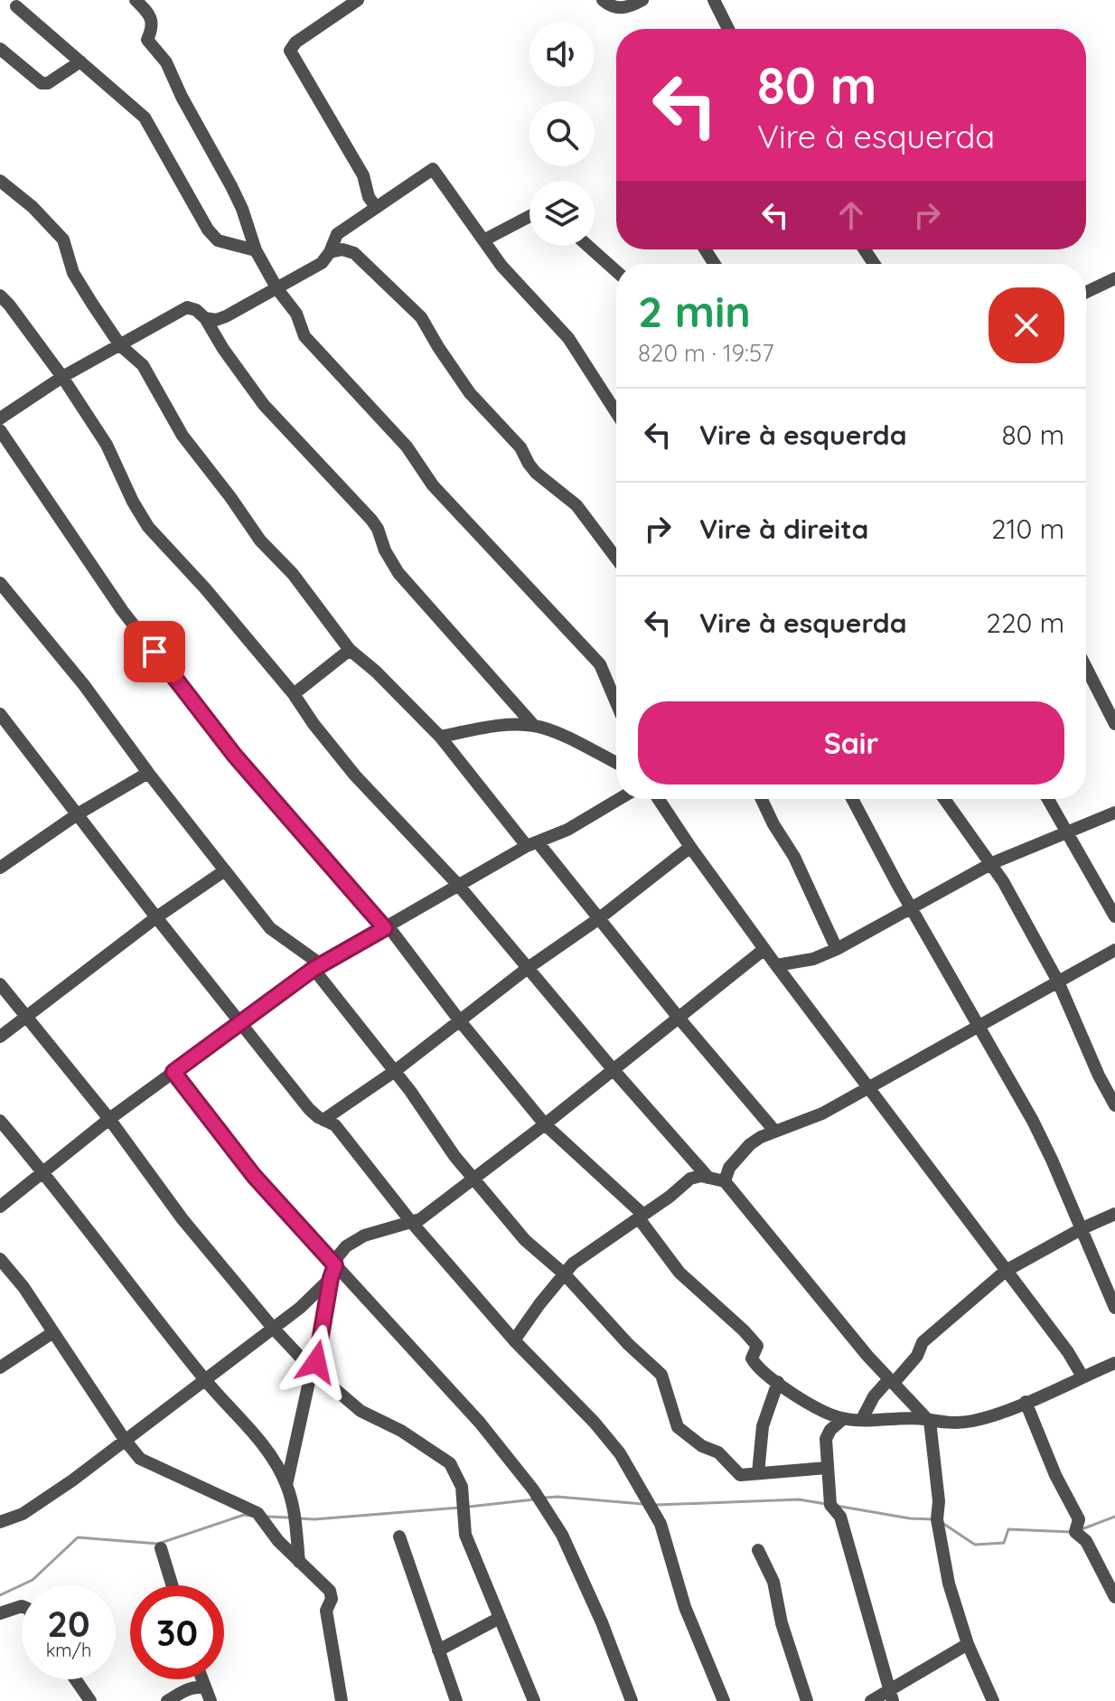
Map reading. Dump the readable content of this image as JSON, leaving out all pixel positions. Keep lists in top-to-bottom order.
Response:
{
  "page": {
    "turn": ["80 m", "Vire à esquerda"],
    "heading": ["2 min", "820 m · 19:57"],
    "list": [
      {
        "name": "Vire à esquerda",
        "value": "80 m"
      },
      {
        "name": "Vire à direita",
        "value": "210 m"
      },
      {
        "name": "Vire à esquerda",
        "value": "220 m"
      }
    ],
    "buttons": "Sair",
    "speed": "20 km/h",
    "limit": "30"
  }
}
